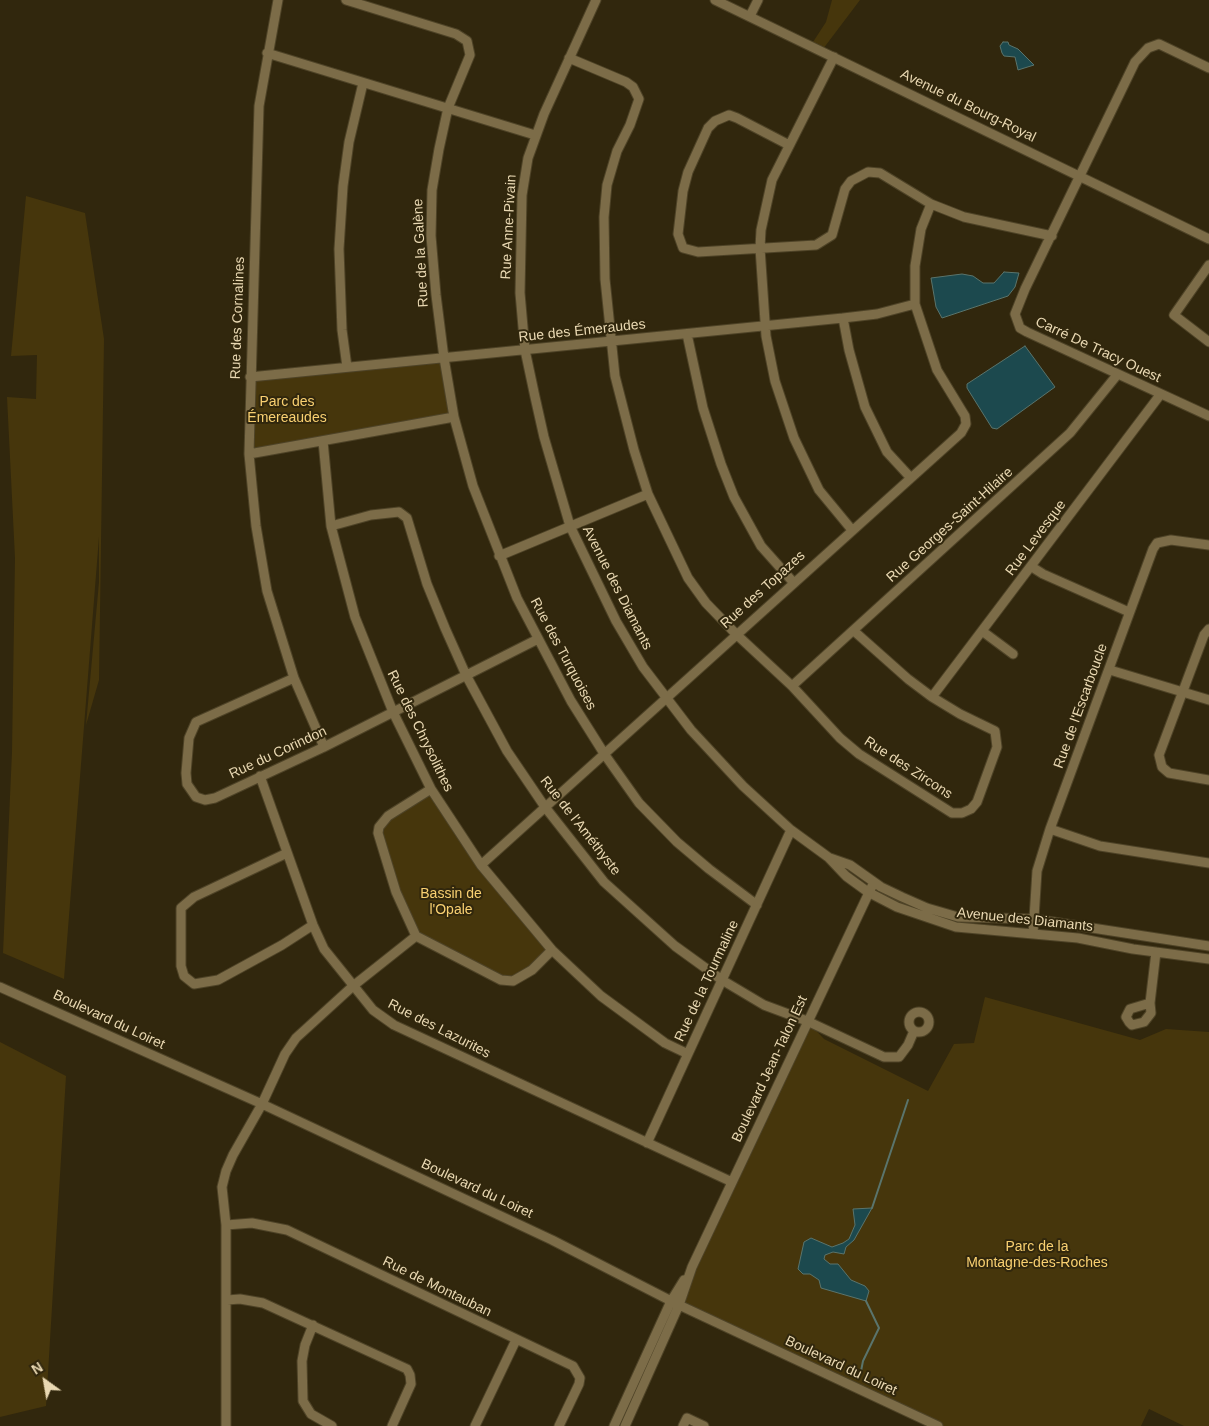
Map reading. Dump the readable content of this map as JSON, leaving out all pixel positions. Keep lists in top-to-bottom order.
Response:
{
  "streets": {
    "street": [
      "Avenue du Bourg-Royal",
      "Rue Anne-Pivain",
      "Rue de la Galène",
      "Rue des Cornalines",
      "Rue des Émeraudes",
      "Carré De Tracy Ouest",
      "Rue Georges-Saint-Hilaire",
      "Rue Levesque",
      "Avenue des Diamants",
      "Rue des Topazes",
      "Rue des Turquoises",
      "Rue de l'Escarboucle",
      "Rue des Chrysolithes",
      "Rue du Corindon",
      "Rue des Zircons",
      "Rue de l'Améthyste",
      "Rue de la Tourmaline",
      "Boulevard du Loiret",
      "Rue des Lazurites",
      "Boulevard Jean-Talon Est",
      "Rue de Montauban"
    ]
  },
  "crossings": [
    ["Avenue du Bourg-Royal", "Carré De Tracy Ouest"],
    ["Rue Anne-Pivain", "Rue des Émeraudes"],
    ["Rue Anne-Pivain", "Avenue des Diamants"],
    ["Rue Anne-Pivain", "Rue des Zircons"],
    ["Rue de la Galène", "Rue des Émeraudes"],
    ["Rue de la Galène", "Rue des Turquoises"],
    ["Rue des Cornalines", "Rue des Émeraudes"],
    ["Rue des Cornalines", "Rue du Corindon"],
    ["Rue des Émeraudes", "Avenue des Diamants"],
    ["Rue des Émeraudes", "Rue des Topazes"],
    ["Rue des Émeraudes", "Rue des Turquoises"],
    ["Rue des Émeraudes", "Rue des Zircons"],
    ["Carré De Tracy Ouest", "Rue Georges-Saint-Hilaire"],
    ["Carré De Tracy Ouest", "Rue Levesque"],
    ["Rue Georges-Saint-Hilaire", "Rue des Zircons"],
    ["Rue Levesque", "Rue des Zircons"],
    ["Avenue des Diamants", "Rue des Topazes"],
    ["Avenue des Diamants", "Rue de l'Escarboucle"],
    ["Avenue des Diamants", "Rue de la Tourmaline"],
    ["Avenue des Diamants", "Boulevard Jean-Talon Est"],
    ["Rue des Topazes", "Rue des Turquoises"],
    ["Rue des Topazes", "Rue des Chrysolithes"],
    ["Rue des Topazes", "Rue des Zircons"],
    ["Rue des Topazes", "Rue de l'Améthyste"],
    ["Rue des Turquoises", "Rue du Corindon"],
    ["Rue des Turquoises", "Rue de la Tourmaline"],
    ["Rue des Chrysolithes", "Rue du Corindon"],
    ["Rue des Chrysolithes", "Rue de l'Améthyste"],
    ["Rue des Chrysolithes", "Rue de la Tourmaline"],
    ["Rue du Corindon", "Rue de l'Améthyste"],
    ["Rue du Corindon", "Rue des Lazurites"],
    ["Rue de l'Améthyste", "Rue de la Tourmaline"],
    ["Rue de l'Améthyste", "Boulevard Jean-Talon Est"],
    ["Rue de la Tourmaline", "Rue des Lazurites"],
    ["Boulevard du Loiret", "Boulevard Jean-Talon Est"],
    ["Rue des Lazurites", "Boulevard Jean-Talon Est"]
  ],
  "parks": ["Parc des Émereaudes", "Bassin de l'Opale", "Parc de la Montagne-des-Roches"],
  "north": "top left"
}
